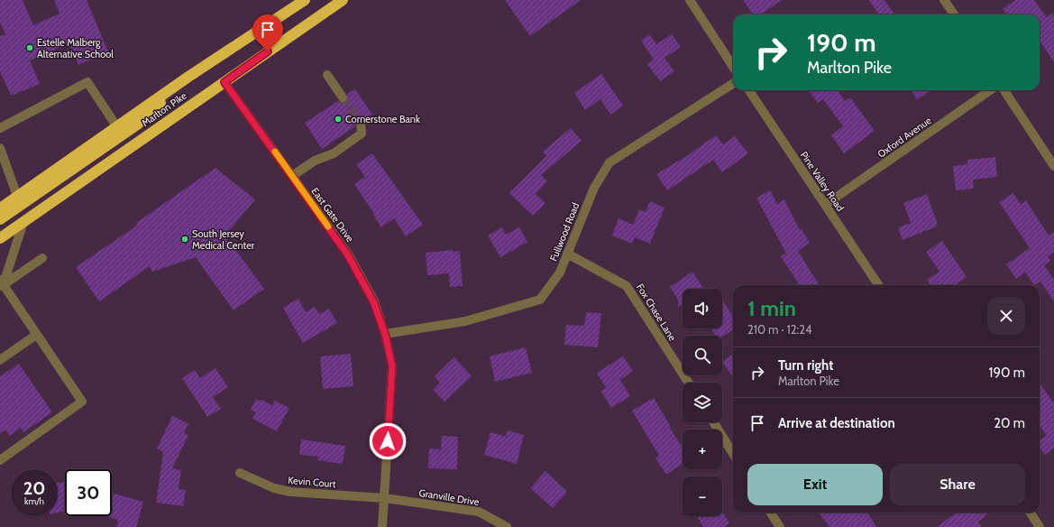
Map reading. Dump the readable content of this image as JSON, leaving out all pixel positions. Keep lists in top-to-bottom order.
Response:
{
  "streets": {
    "highway": ["Marlton Pike"],
    "street": [
      "Oxford Avenue",
      "Pine Valley Road",
      "East Gate Drive",
      "Fullwood Road",
      "Fox Chase Lane",
      "Kevin Court",
      "Granville Drive"
    ]
  },
  "crossings": [
    ["Marlton Pike", "East Gate Drive"],
    ["Oxford Avenue", "Pine Valley Road"],
    ["East Gate Drive", "Fullwood Road"],
    ["East Gate Drive", "Kevin Court"],
    ["East Gate Drive", "Granville Drive"],
    ["Fullwood Road", "Fox Chase Lane"],
    ["Kevin Court", "Granville Drive"]
  ],
  "places": ["Estelle Malberg Alternative School", "Cornerstone Bank", "South Jersey Medical Center"],
  "page": {
    "turn": ["190 m", "Marlton Pike"],
    "heading": ["1 min", "210 m · 12:24"],
    "map_buttons": ["+", "−"],
    "list": [
      {
        "name": "Turn right",
        "note": "Marlton Pike",
        "value": "190 m"
      },
      {
        "name": "Arrive at destination",
        "value": "20 m"
      }
    ],
    "buttons": ["Exit", "Share"],
    "speed": "20 km/h",
    "limit": "30"
  }
}
